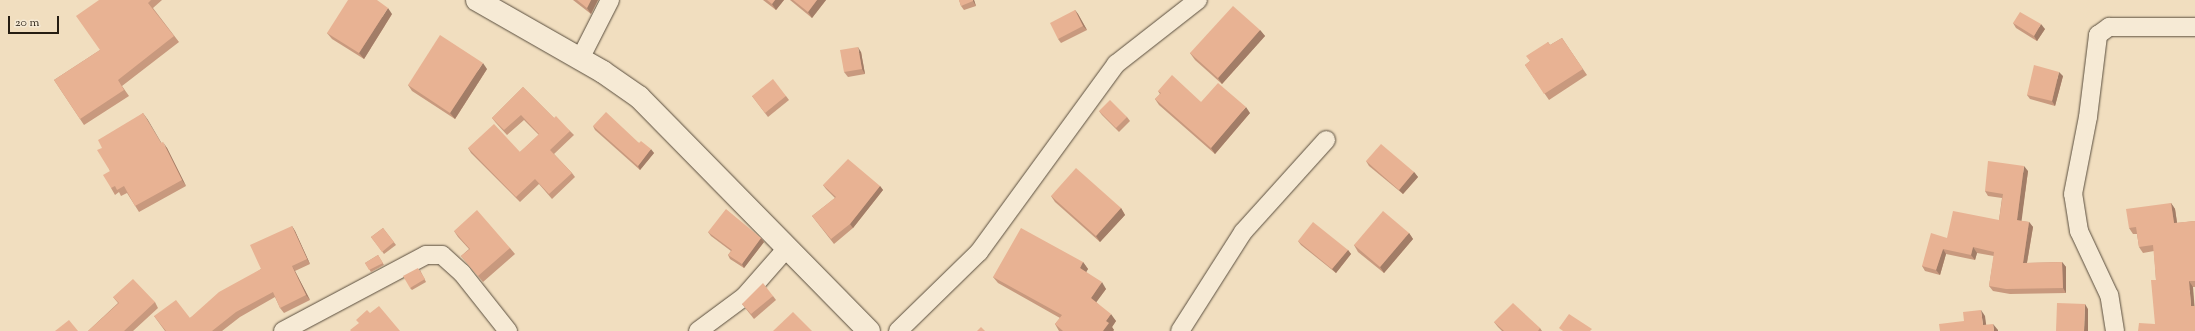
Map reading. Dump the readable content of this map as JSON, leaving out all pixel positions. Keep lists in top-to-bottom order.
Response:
{
  "scale_bar": "20 m"
}
